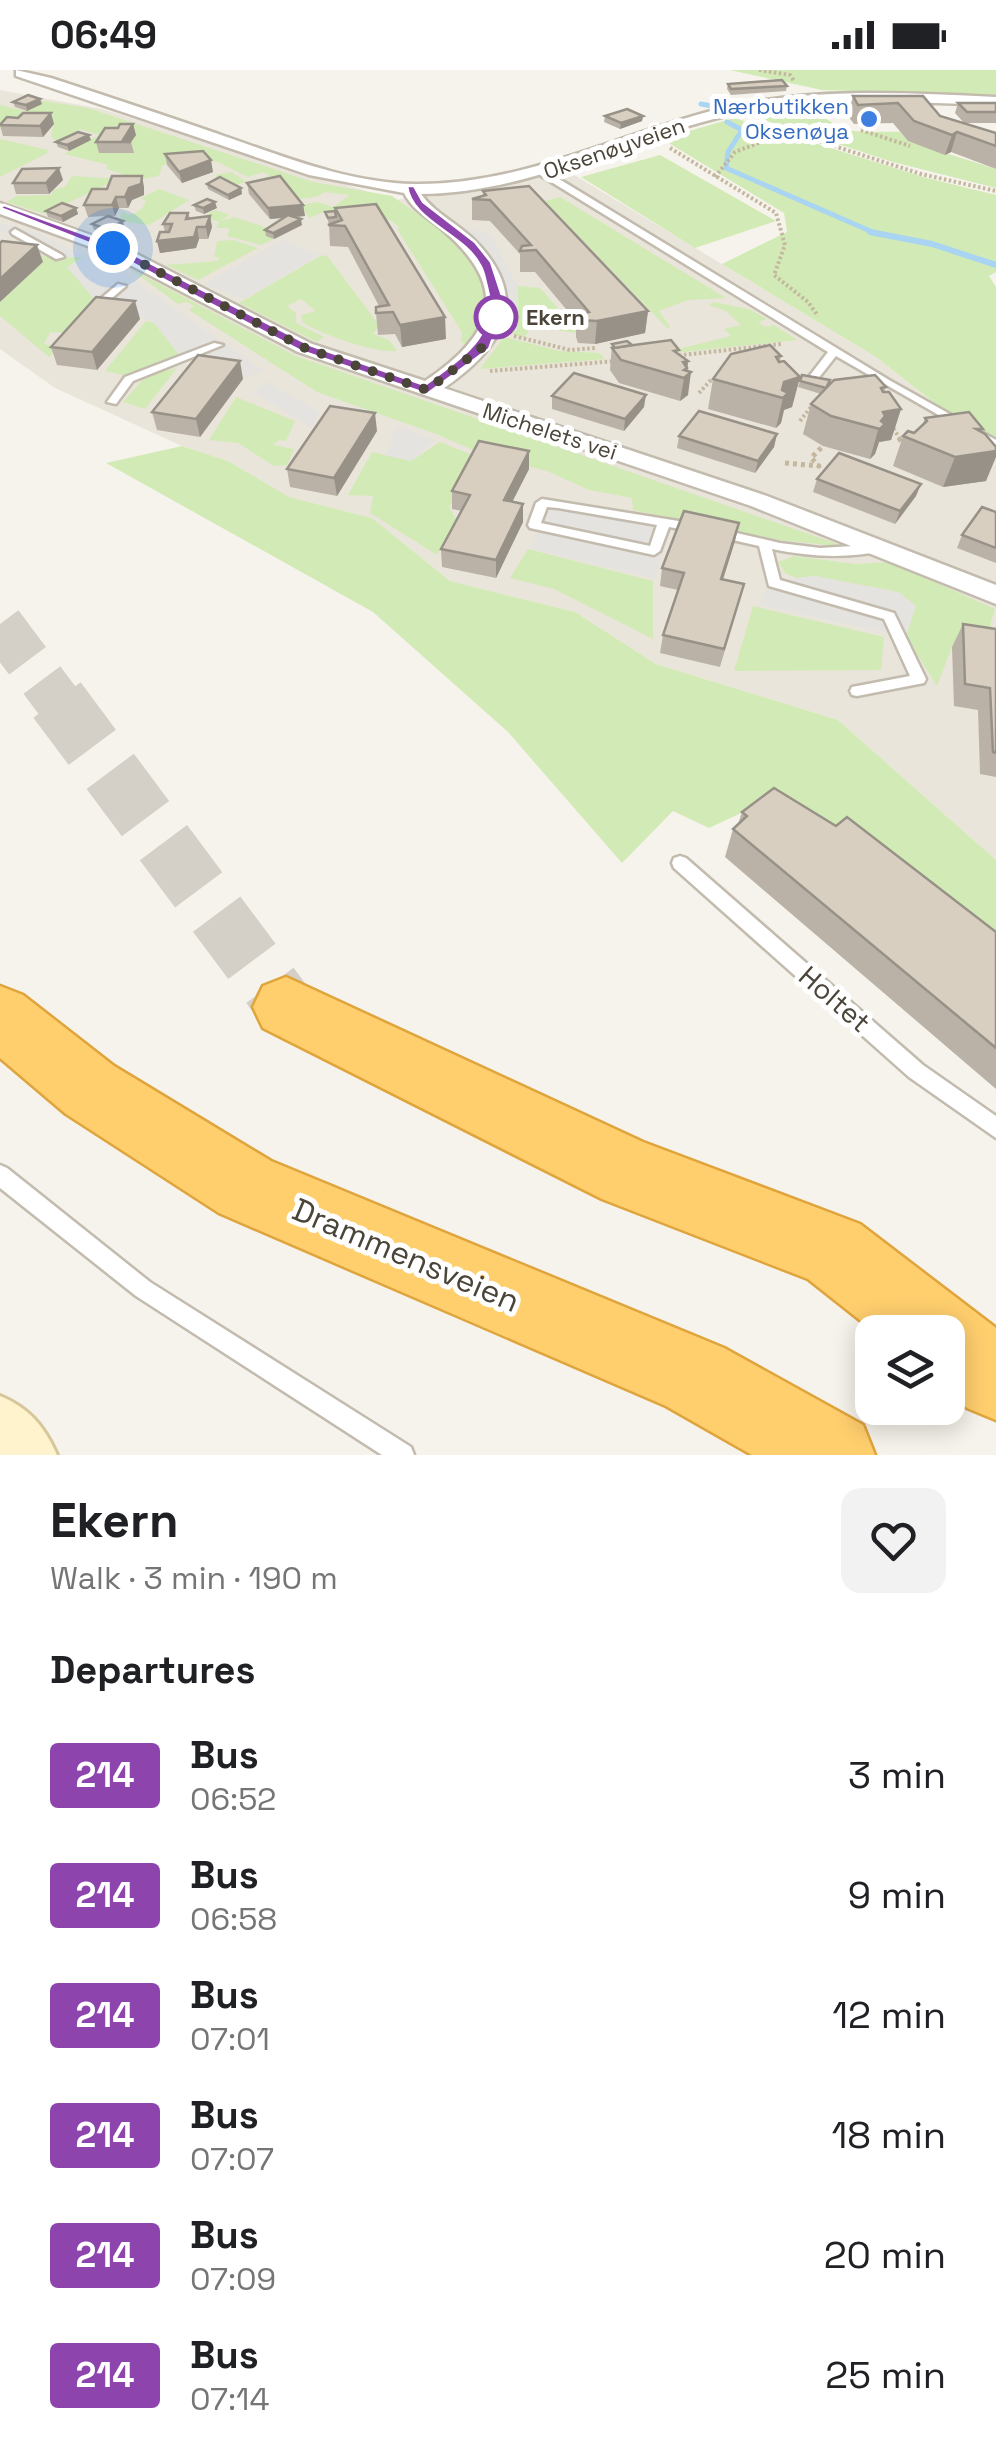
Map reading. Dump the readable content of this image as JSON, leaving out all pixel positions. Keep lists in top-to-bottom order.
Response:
{
  "streets": {
    "highway": ["Drammensveien"],
    "street": ["Oksenøyveien", "Michelets vei"],
    "lane": ["Holtet"]
  },
  "places": ["Nærbutikken Oksenøya", "Ekern"],
  "lines": ["bus line 214"],
  "page": {
    "status": "06:49",
    "heading": [
      ["Ekern", "Walk · 3 min · 190 m"],
      "Departures"
    ],
    "list": [
      {
        "mark": "214",
        "name": "Bus",
        "note": "06:52",
        "value": "3 min"
      },
      {
        "mark": "214",
        "name": "Bus",
        "note": "06:58",
        "value": "9 min"
      },
      {
        "mark": "214",
        "name": "Bus",
        "note": "07:01",
        "value": "12 min"
      },
      {
        "mark": "214",
        "name": "Bus",
        "note": "07:07",
        "value": "18 min"
      },
      {
        "mark": "214",
        "name": "Bus",
        "note": "07:09",
        "value": "20 min"
      },
      {
        "mark": "214",
        "name": "Bus",
        "note": "07:14",
        "value": "25 min"
      }
    ]
  }
}
